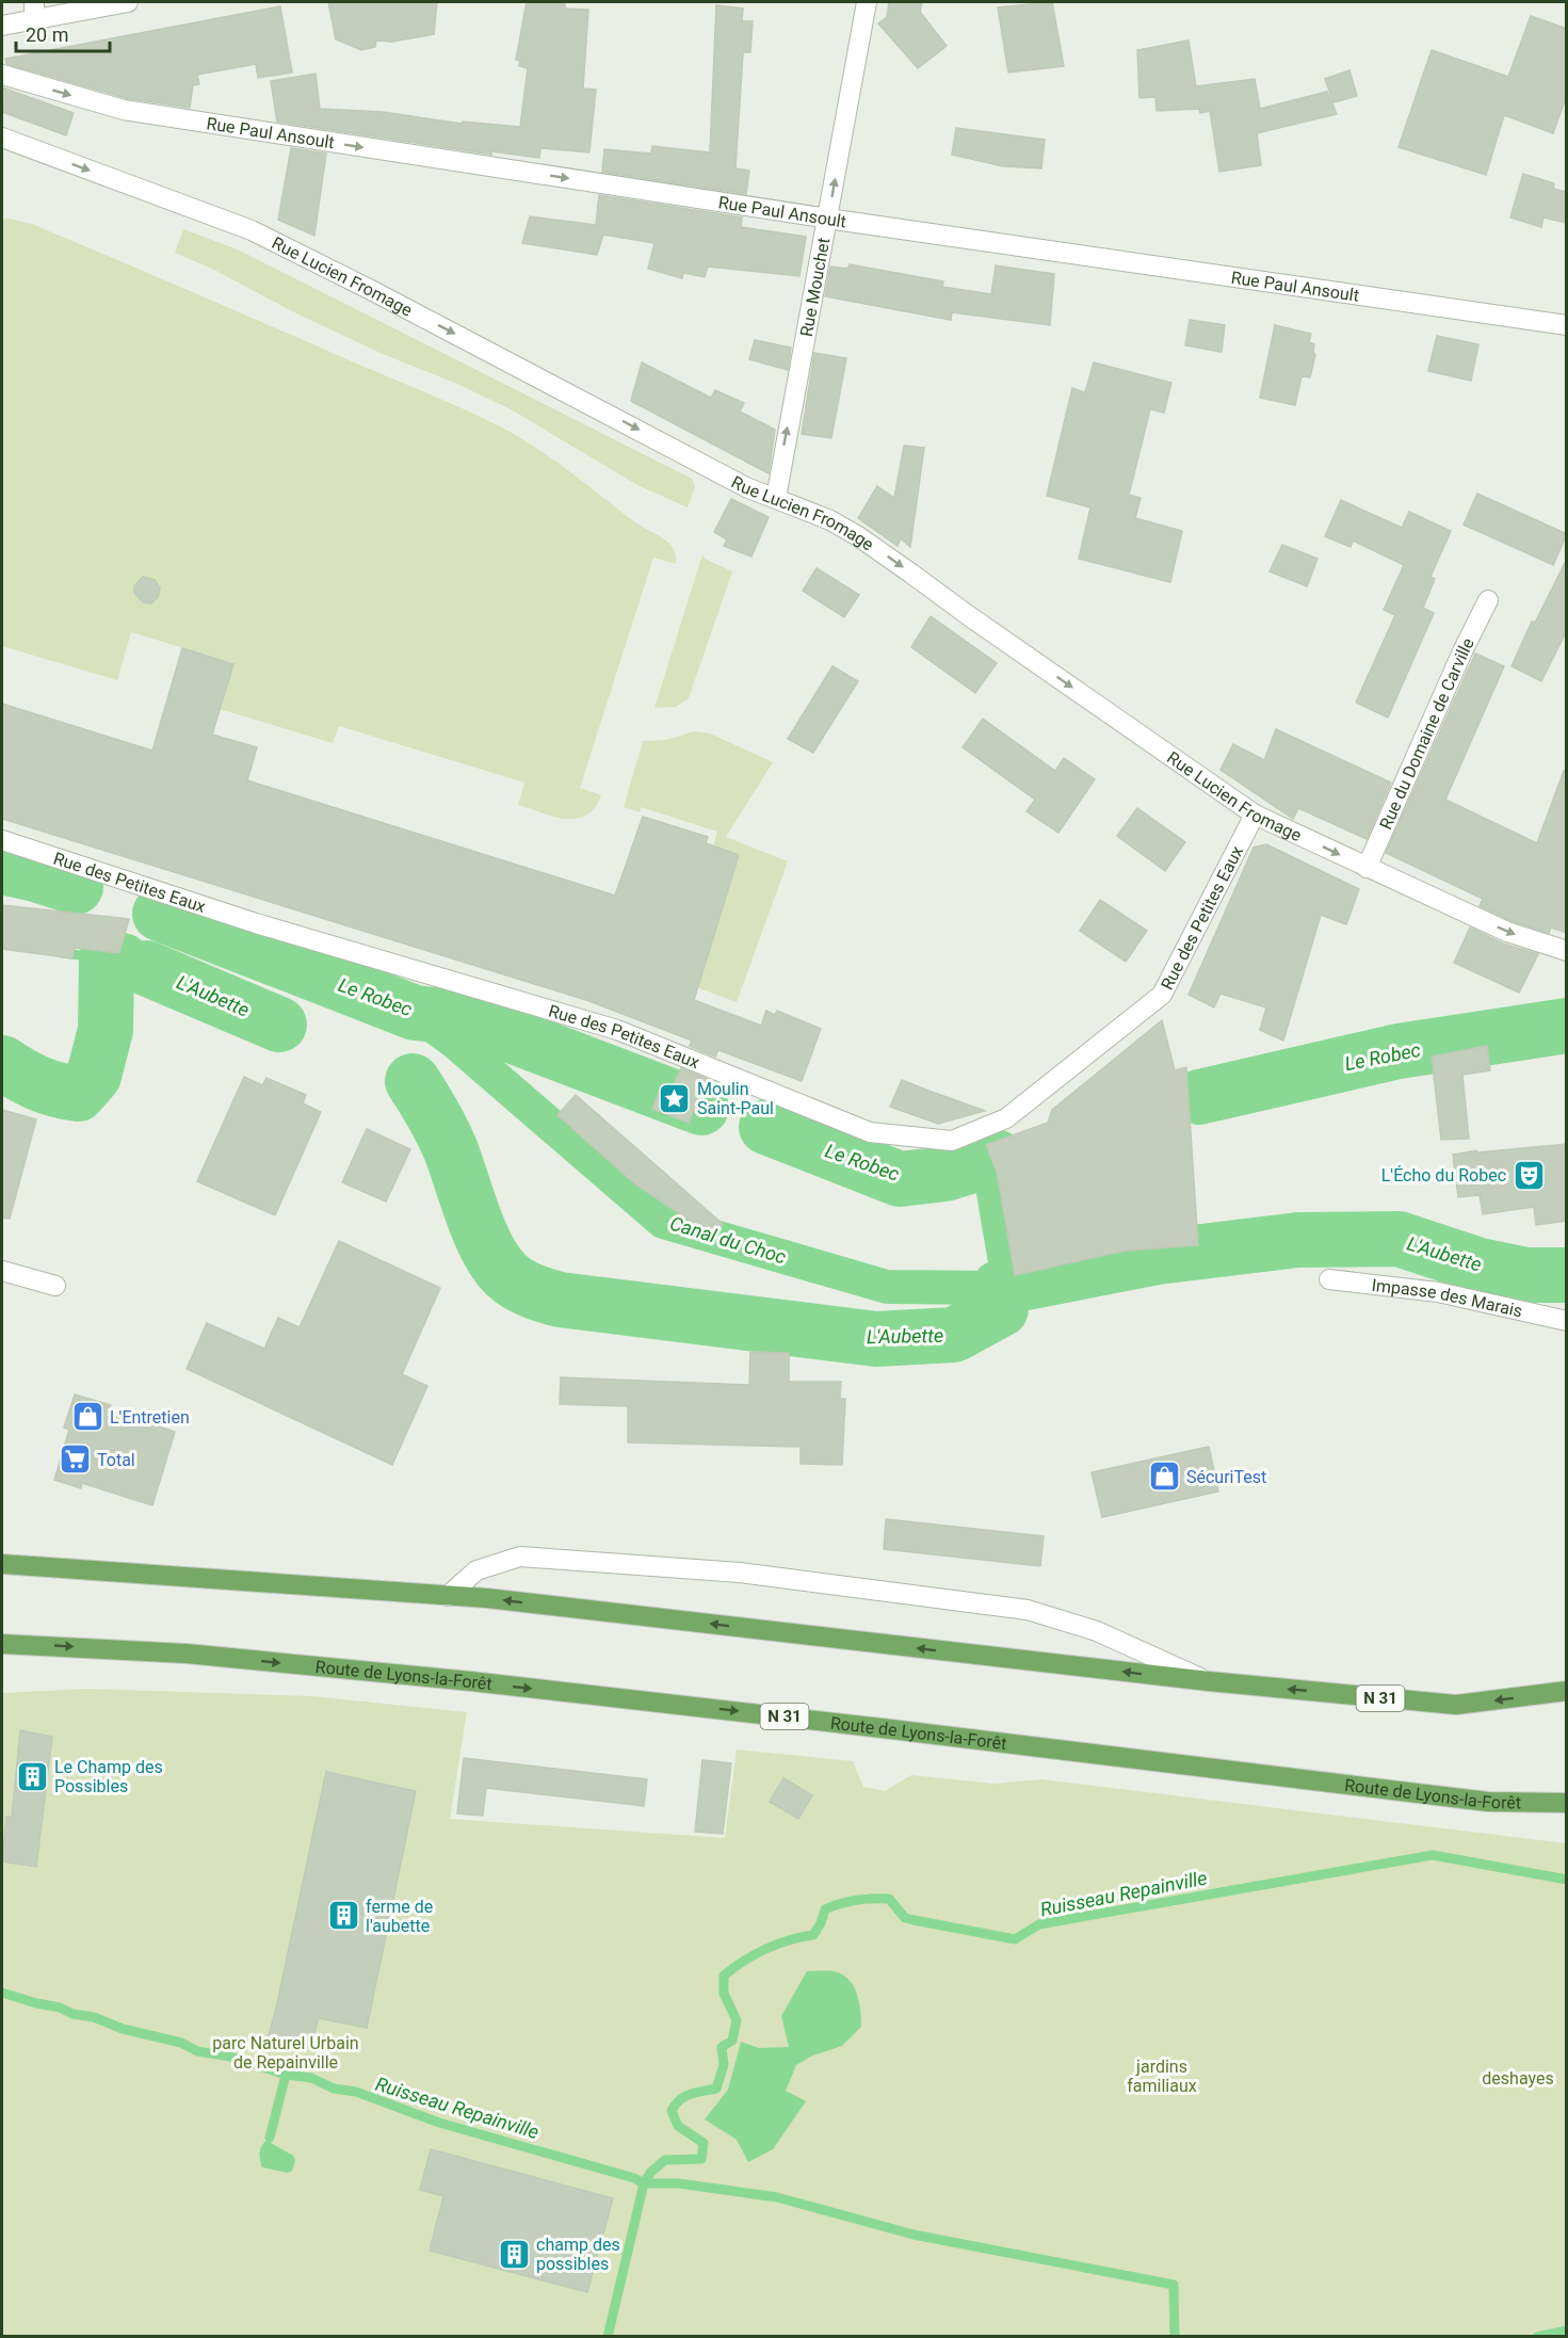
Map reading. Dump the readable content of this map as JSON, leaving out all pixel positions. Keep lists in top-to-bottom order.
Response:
{
  "streets": {
    "main road": ["Route de Lyons-la-Forêt", "N 31"],
    "street": [
      "Rue Paul Ansoult",
      "Rue Lucien Fromage",
      "Rue Mouchet",
      "Rue du Domaine de Carville",
      "Rue des Petites Eaux",
      "Impasse des Marais"
    ]
  },
  "crossings": [
    ["Rue Paul Ansoult", "Rue Mouchet"],
    ["Rue Lucien Fromage", "Rue Mouchet"],
    ["Rue Lucien Fromage", "Rue du Domaine de Carville"],
    ["Rue Lucien Fromage", "Rue des Petites Eaux"]
  ],
  "one_way": ["Rue Paul Ansoult", "Rue Lucien Fromage", "Rue Mouchet"],
  "water": [
    "L'Aubette",
    "Le Robec",
    "Canal du Choc",
    "Ruisseau Repainville"
  ],
  "parks": ["parc Naturel Urbain de Repainville", "jardins familiaux", "deshayes"],
  "places": {
    "place": ["Moulin Saint-Paul"],
    "theatre": ["L'Écho du Robec"],
    "shop": ["L'Entretien", "SécuriTest"],
    "supermarket": ["Total"],
    "building": ["Le Champ des Possibles", "ferme de l'aubette", "champ des possibles"]
  },
  "scale_bar": "20 m"
}
